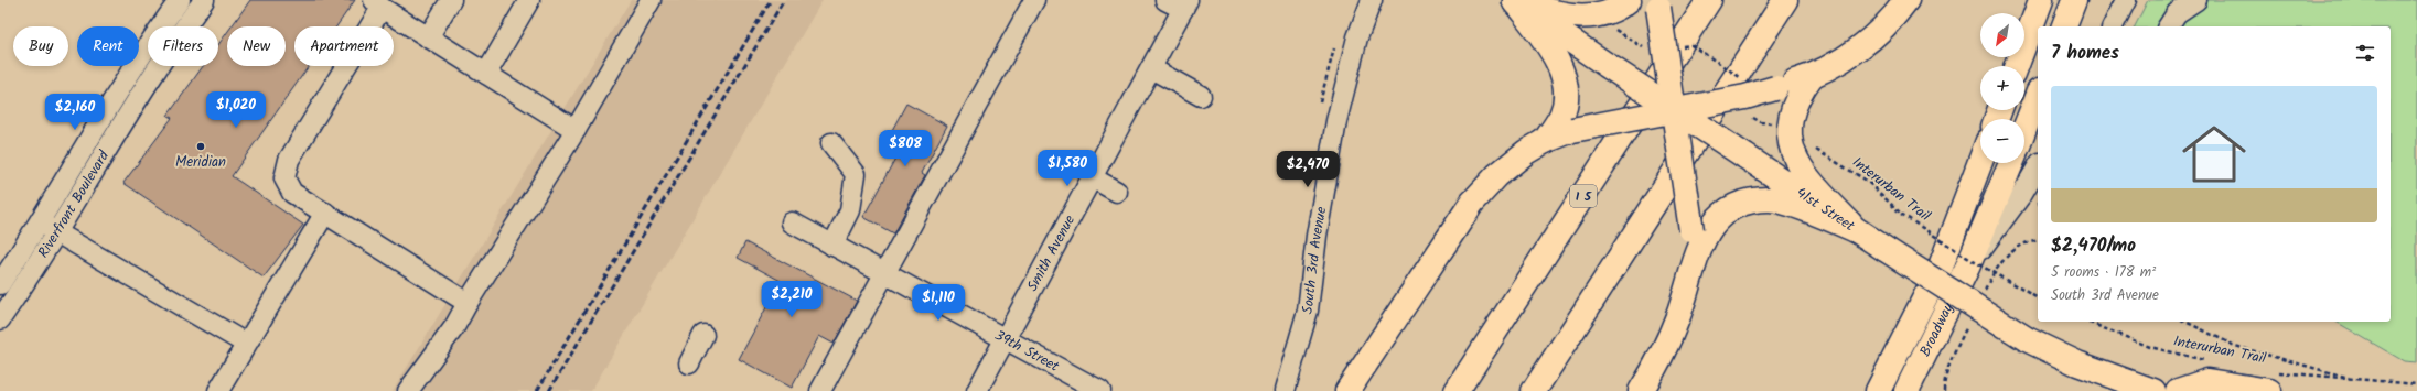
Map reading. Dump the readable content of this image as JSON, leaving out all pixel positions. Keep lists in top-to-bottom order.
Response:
{
  "streets": {
    "main road": ["I 5", "41st Street", "Broadway"],
    "street": [
      "Riverfront Boulevard",
      "Smith Avenue",
      "South 3rd Avenue",
      "39th Street"
    ],
    "path": ["Interurban Trail"]
  },
  "crossings": [
    ["Smith Avenue", "39th Street"]
  ],
  "places": ["Meridian"],
  "north": "bottom left",
  "page": {
    "map_buttons": ["+", "−"],
    "chip": [
      "Buy",
      "Rent",
      "Filters",
      "New",
      "Apartment"
    ],
    "heading": "7 homes",
    "list": [
      {
        "name": "$2,470/mo",
        "note": "5 rooms · 178 m² · South 3rd Avenue"
      }
    ],
    "price": [
      "$1,020",
      "$2,160",
      "$808",
      "$1,580",
      "$2,470",
      "$2,210",
      "$1,110"
    ]
  }
}
